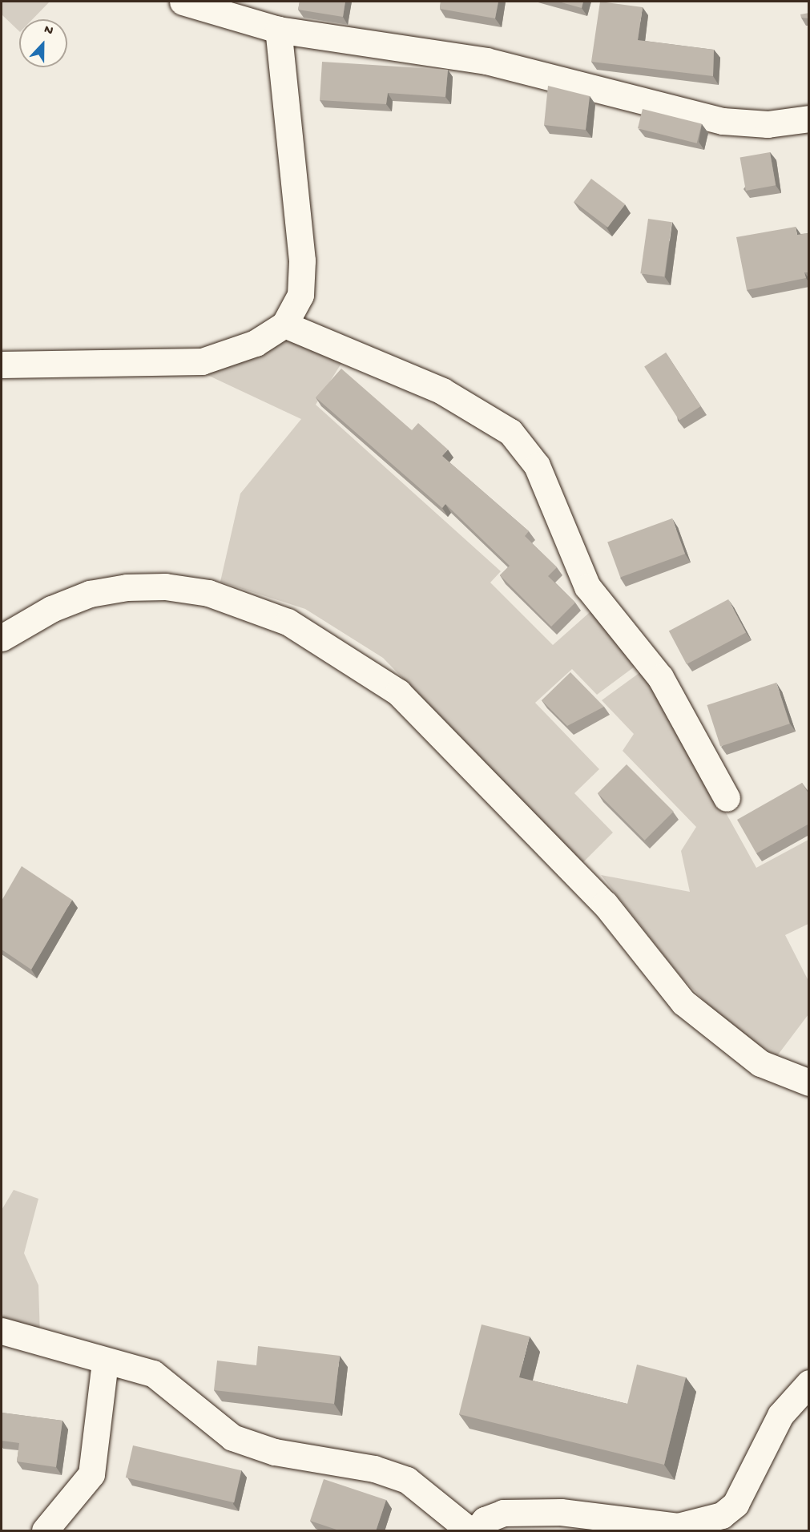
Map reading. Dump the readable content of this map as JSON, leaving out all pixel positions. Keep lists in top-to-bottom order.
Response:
{
  "north": "top"
}
